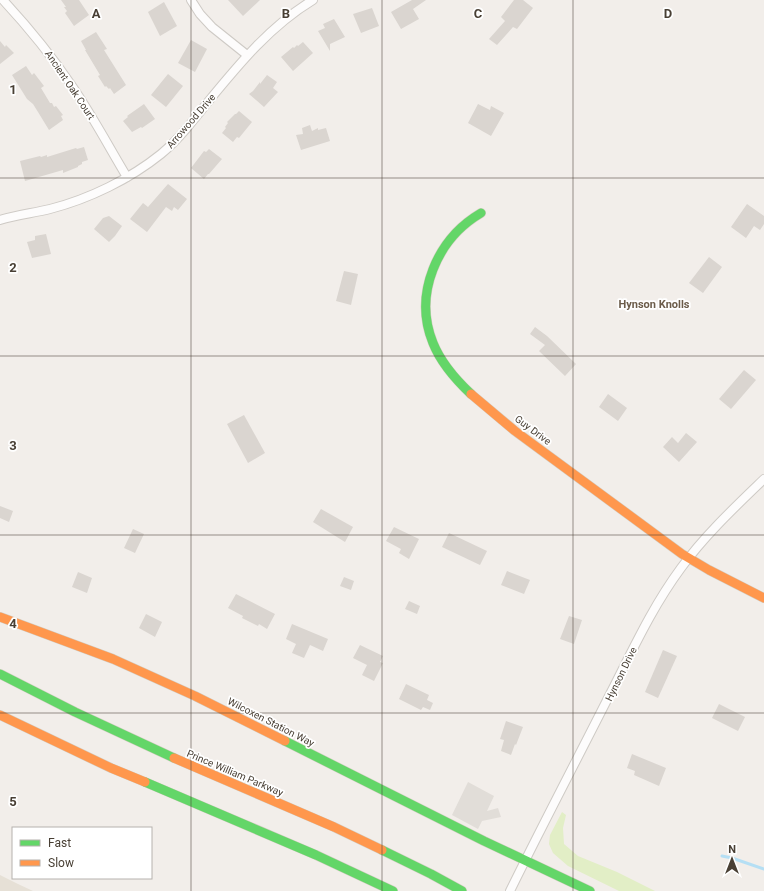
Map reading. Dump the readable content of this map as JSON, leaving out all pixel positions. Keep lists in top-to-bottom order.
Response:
{
  "streets": {
    "main road": ["Guy Drive", "Wilcoxen Station Way", "Prince William Parkway"],
    "street": ["Ancient Oak Court", "Arrowood Drive", "Hynson Drive"]
  },
  "crossings": [
    ["Ancient Oak Court", "Arrowood Drive"],
    ["Guy Drive", "Hynson Drive"],
    ["Hynson Drive", "Wilcoxen Station Way"]
  ],
  "districts": ["Hynson Knolls"],
  "legend": ["Fast", "Slow"],
  "north": "top",
  "grid": {
    "columns": [
      "A",
      "B",
      "C",
      "D"
    ],
    "rows": [
      "1",
      "2",
      "3",
      "4",
      "5"
    ]
  }
}
